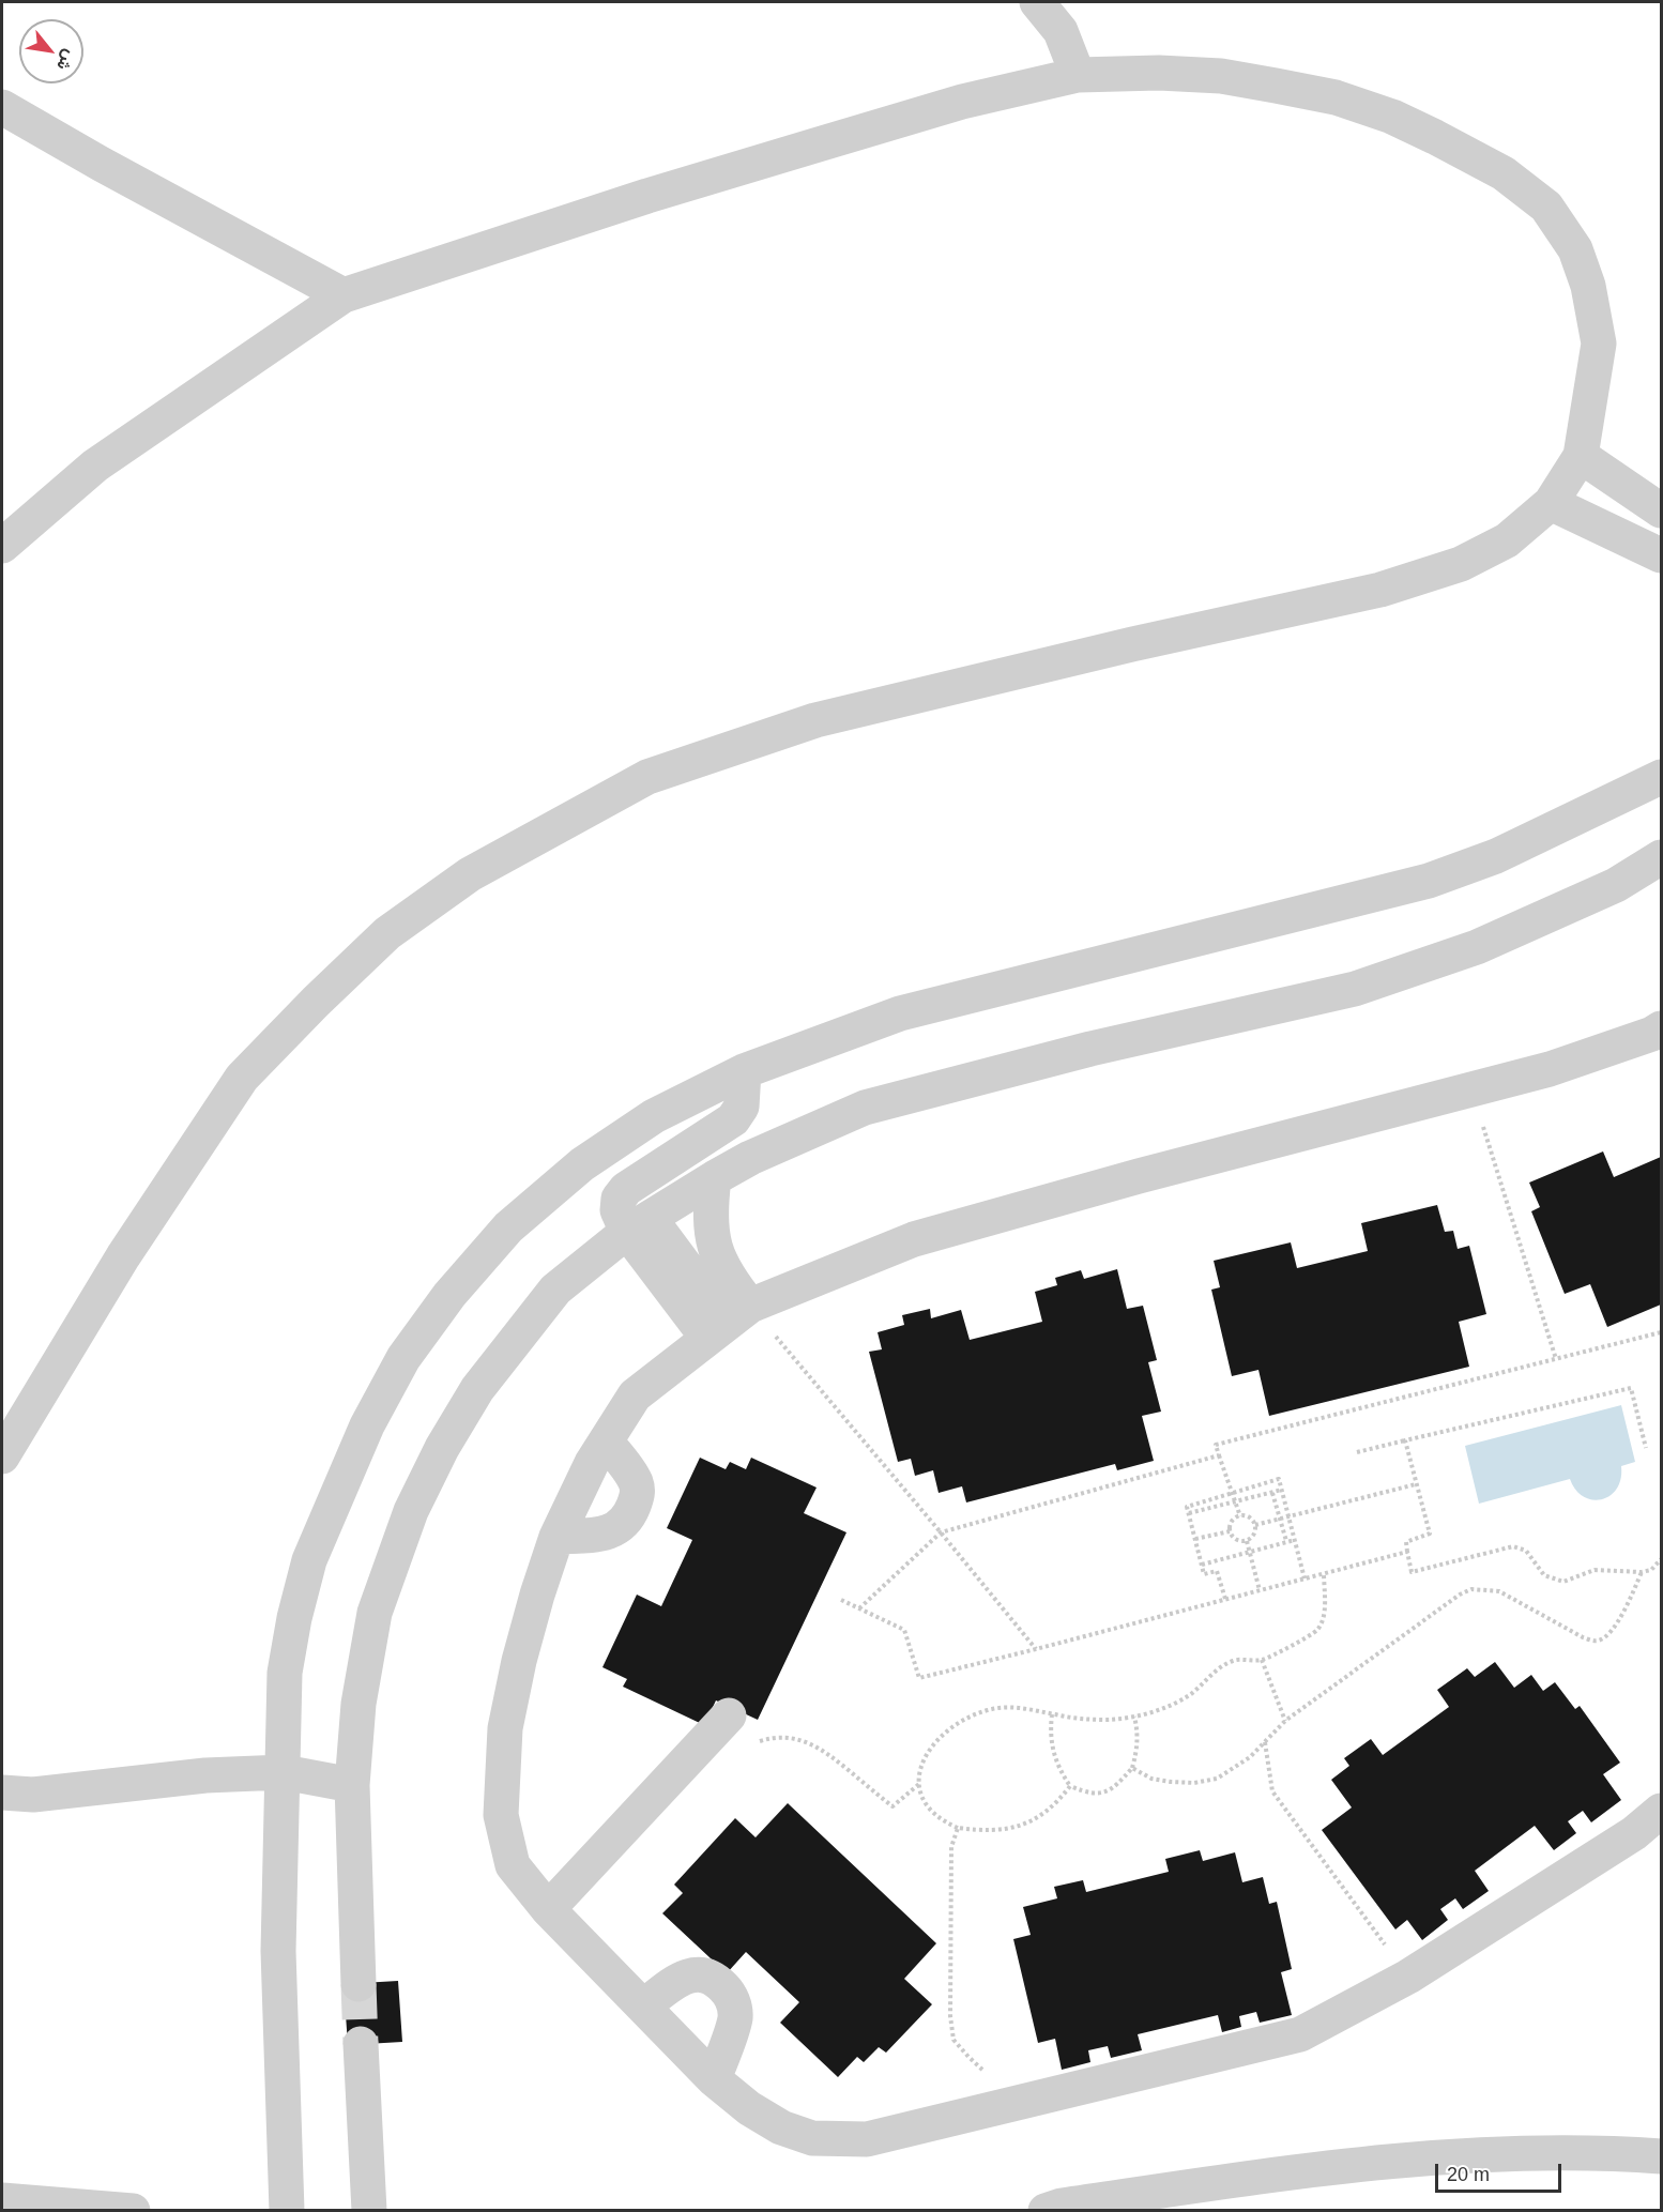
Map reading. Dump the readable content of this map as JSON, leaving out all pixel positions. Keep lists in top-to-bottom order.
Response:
{
  "scale_bar": "20 m",
  "north": "bottom right"
}
